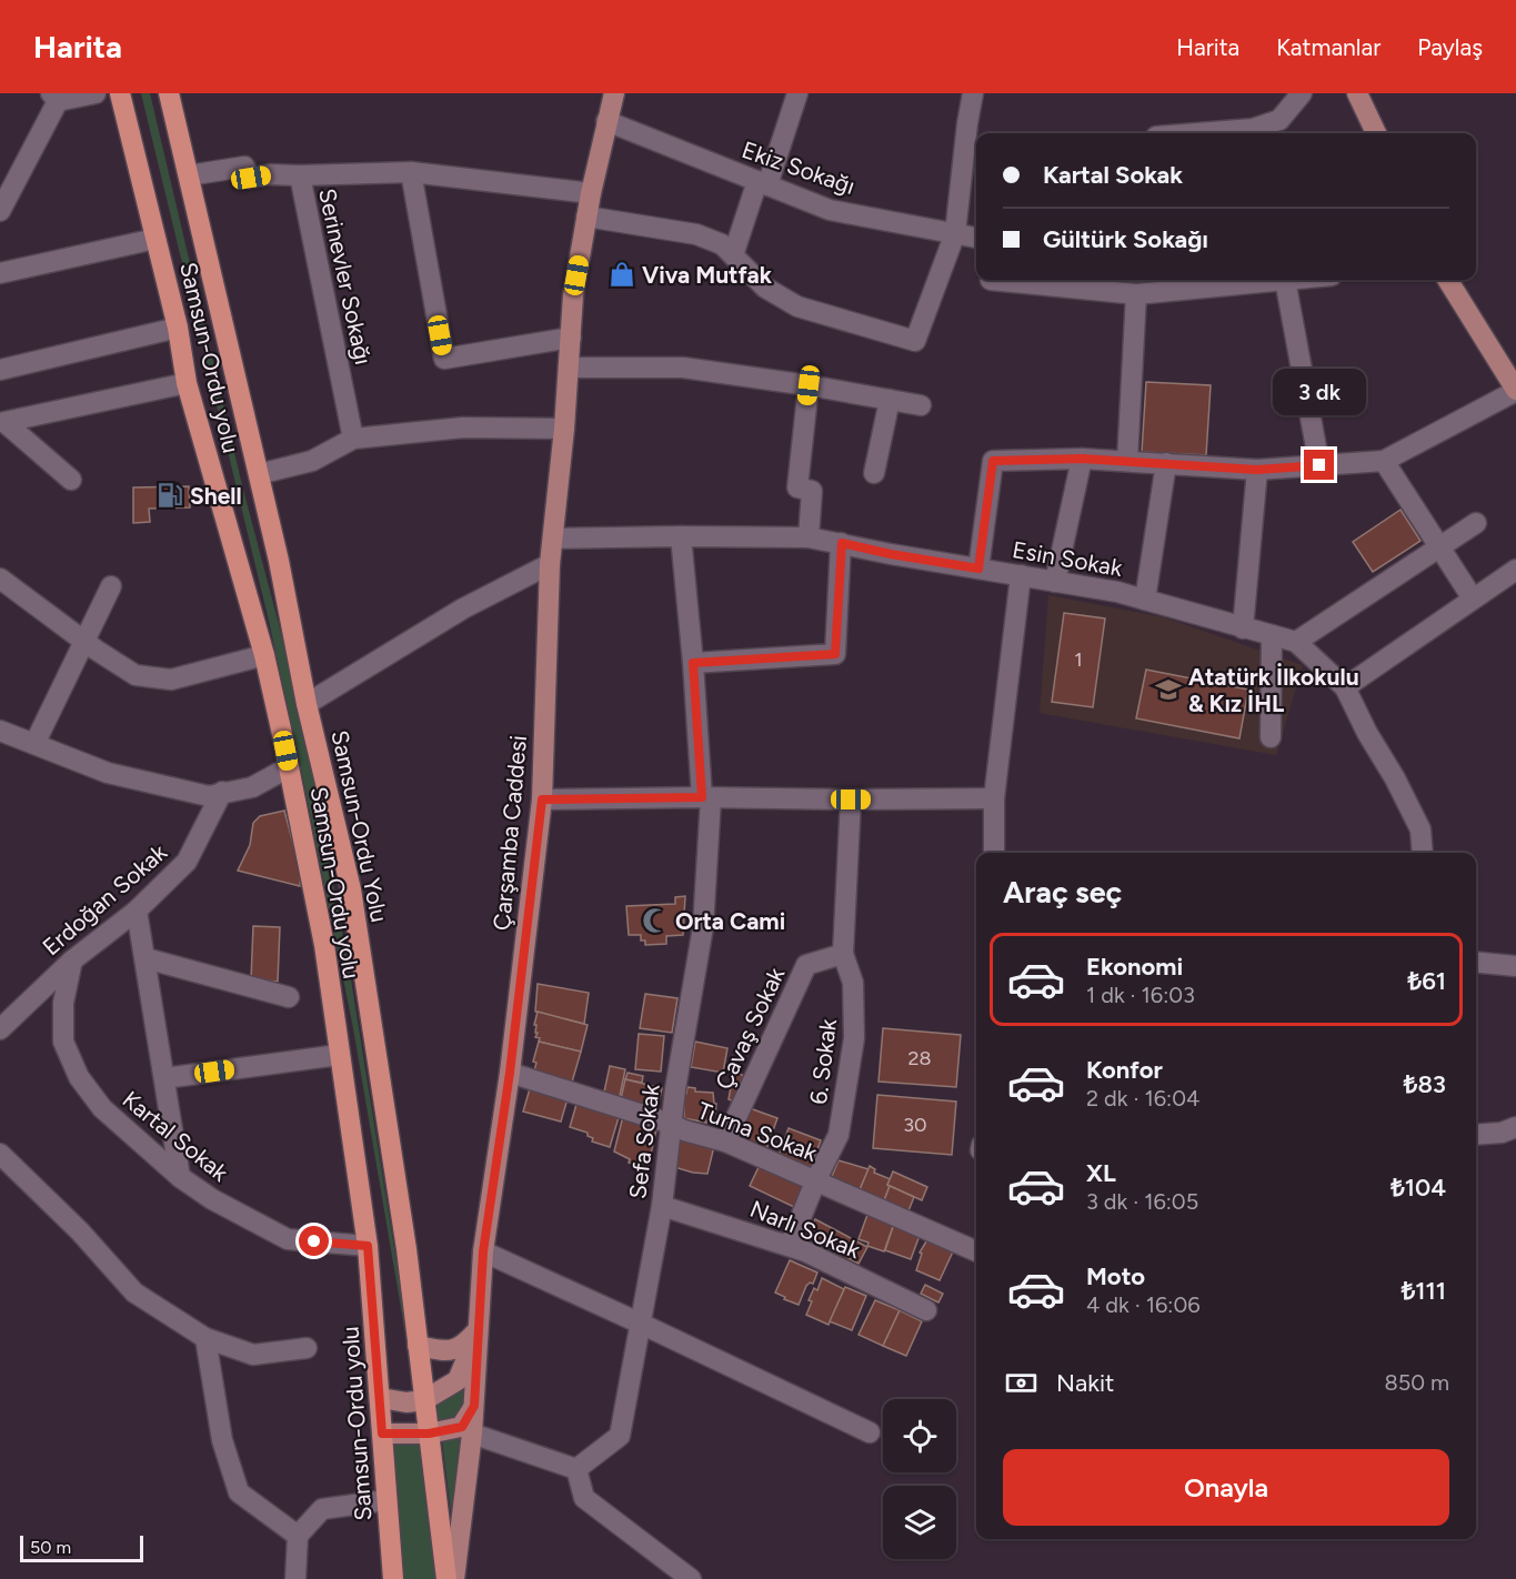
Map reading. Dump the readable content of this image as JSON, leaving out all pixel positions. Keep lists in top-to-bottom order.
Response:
{
  "streets": {
    "highway": ["Samsun-Ordu yolu", "Samsun-Ordu Yolu"],
    "main road": ["Çarşamba Caddesi"],
    "street": [
      "Ekiz Sokağı",
      "Serinevler Sokağı",
      "Esin Sokak",
      "Erdoğan Sokak",
      "Çavaş Sokak",
      "6. Sokak",
      "Turna Sokak",
      "Kartal Sokak",
      "Sefa Sokak",
      "Narlı Sokak"
    ]
  },
  "crossings": [
    ["Ekiz Sokağı", "Çarşamba Caddesi"],
    ["Serinevler Sokağı", "Çarşamba Caddesi"],
    ["Samsun-Ordu yolu", "Kartal Sokak"],
    ["Esin Sokak", "Çarşamba Caddesi"],
    ["Esin Sokak", "Sefa Sokak"],
    ["Çarşamba Caddesi", "Turna Sokak"],
    ["Erdoğan Sokak", "Kartal Sokak"],
    ["Çavaş Sokak", "6. Sokak"],
    ["Çavaş Sokak", "Turna Sokak"],
    ["6. Sokak", "Turna Sokak"],
    ["6. Sokak", "Narlı Sokak"],
    ["Turna Sokak", "Sefa Sokak"],
    ["Sefa Sokak", "Narlı Sokak"]
  ],
  "places": {
    "shop": ["Viva Mutfak"],
    "fuel station": ["Shell"],
    "school or university": ["Atatürk İlkokulu & Kız İHL"],
    "mosque": ["Orta Cami"]
  },
  "house_numbers": ["1", "28", "30"],
  "scale_bar": "50 m",
  "page": {
    "header": "Harita",
    "nav": ["Harita", "Katmanlar", "Paylaş"],
    "banner": ["Kartal Sokak", "Gültürk Sokağı"],
    "bubble": "3 dk",
    "heading": "Araç seç",
    "list": [
      {
        "name": "Ekonomi",
        "note": "1 dk · 16:03",
        "value": "₺61"
      },
      {
        "name": "Konfor",
        "note": "2 dk · 16:04",
        "value": "₺83"
      },
      {
        "name": "XL",
        "note": "3 dk · 16:05",
        "value": "₺104"
      },
      {
        "name": "Moto",
        "note": "4 dk · 16:06",
        "value": "₺111"
      }
    ],
    "pay": ["Nakit", "850 m"],
    "buttons": "Onayla",
    "scale": "50 m"
  }
}
